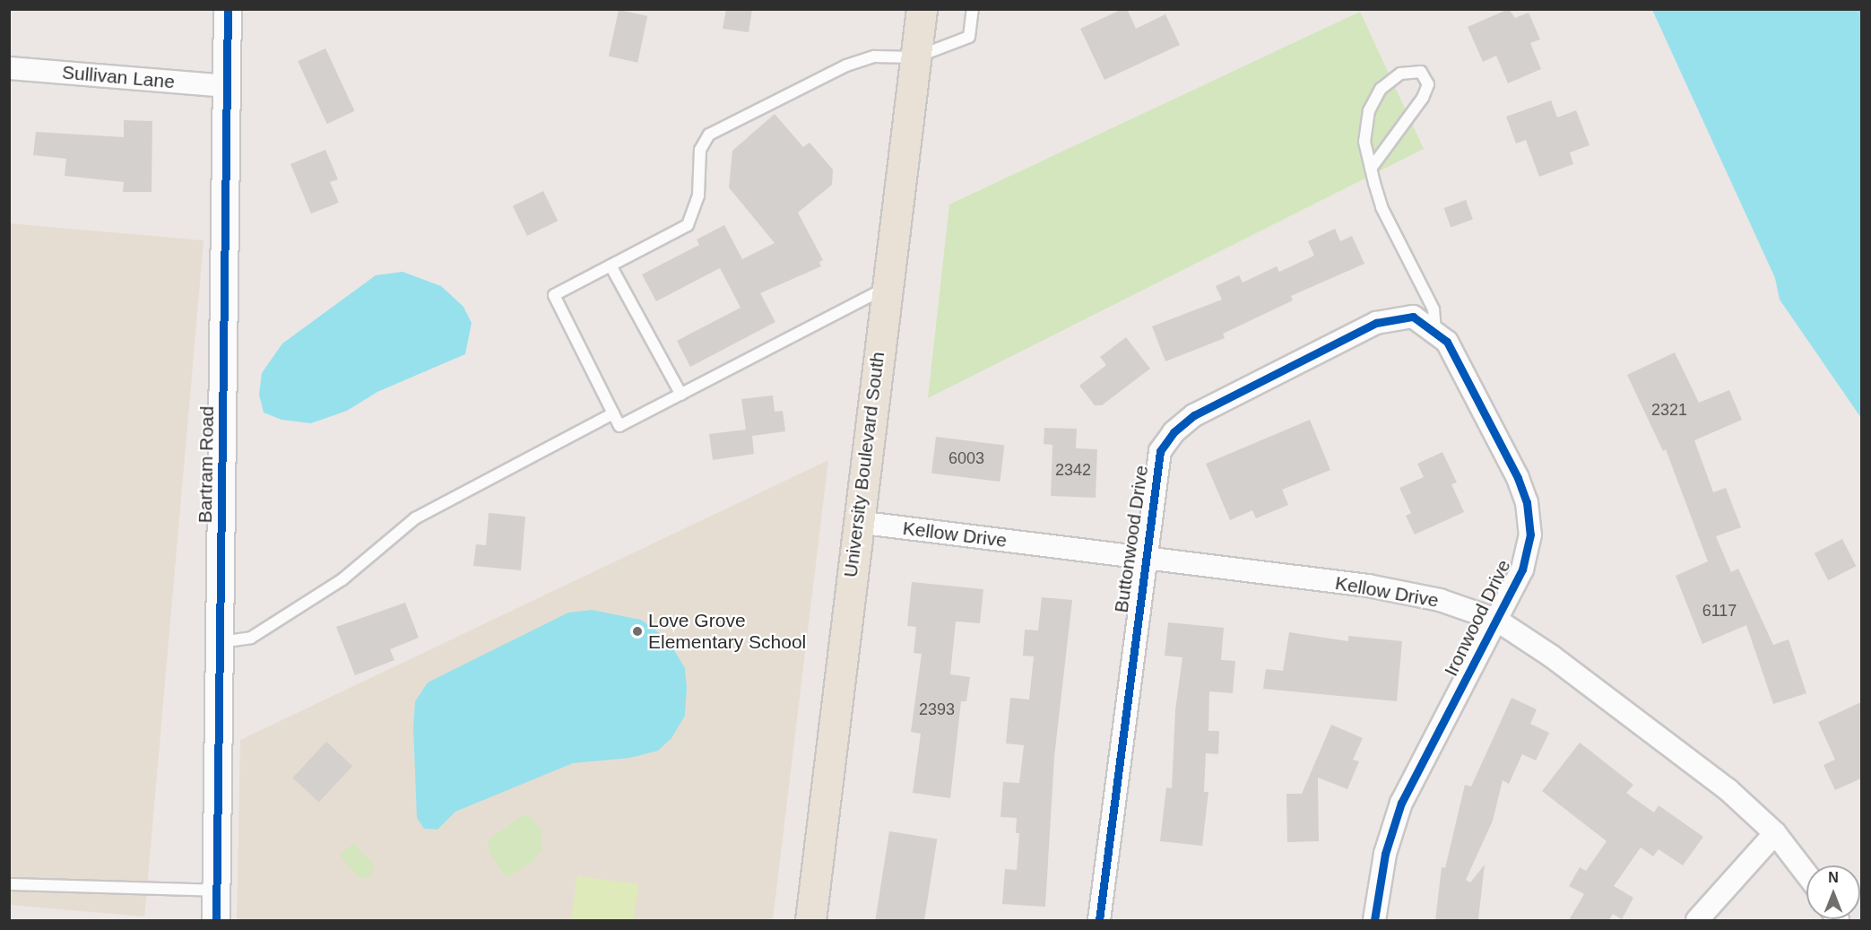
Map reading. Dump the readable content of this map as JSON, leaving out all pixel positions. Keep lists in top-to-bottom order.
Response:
{
  "streets": {
    "main road": ["University Boulevard South"],
    "street": [
      "Sullivan Lane",
      "Bartram Road",
      "Kellow Drive",
      "Buttonwood Drive",
      "Ironwood Drive"
    ]
  },
  "crossings": [
    ["Sullivan Lane", "Bartram Road"],
    ["University Boulevard South", "Kellow Drive"],
    ["Kellow Drive", "Buttonwood Drive"],
    ["Kellow Drive", "Ironwood Drive"],
    ["Buttonwood Drive", "Ironwood Drive"]
  ],
  "places": ["Love Grove Elementary School"],
  "house_numbers": [
    "2321",
    "6003",
    "2342",
    "6117",
    "2393"
  ],
  "north": "top"
}
